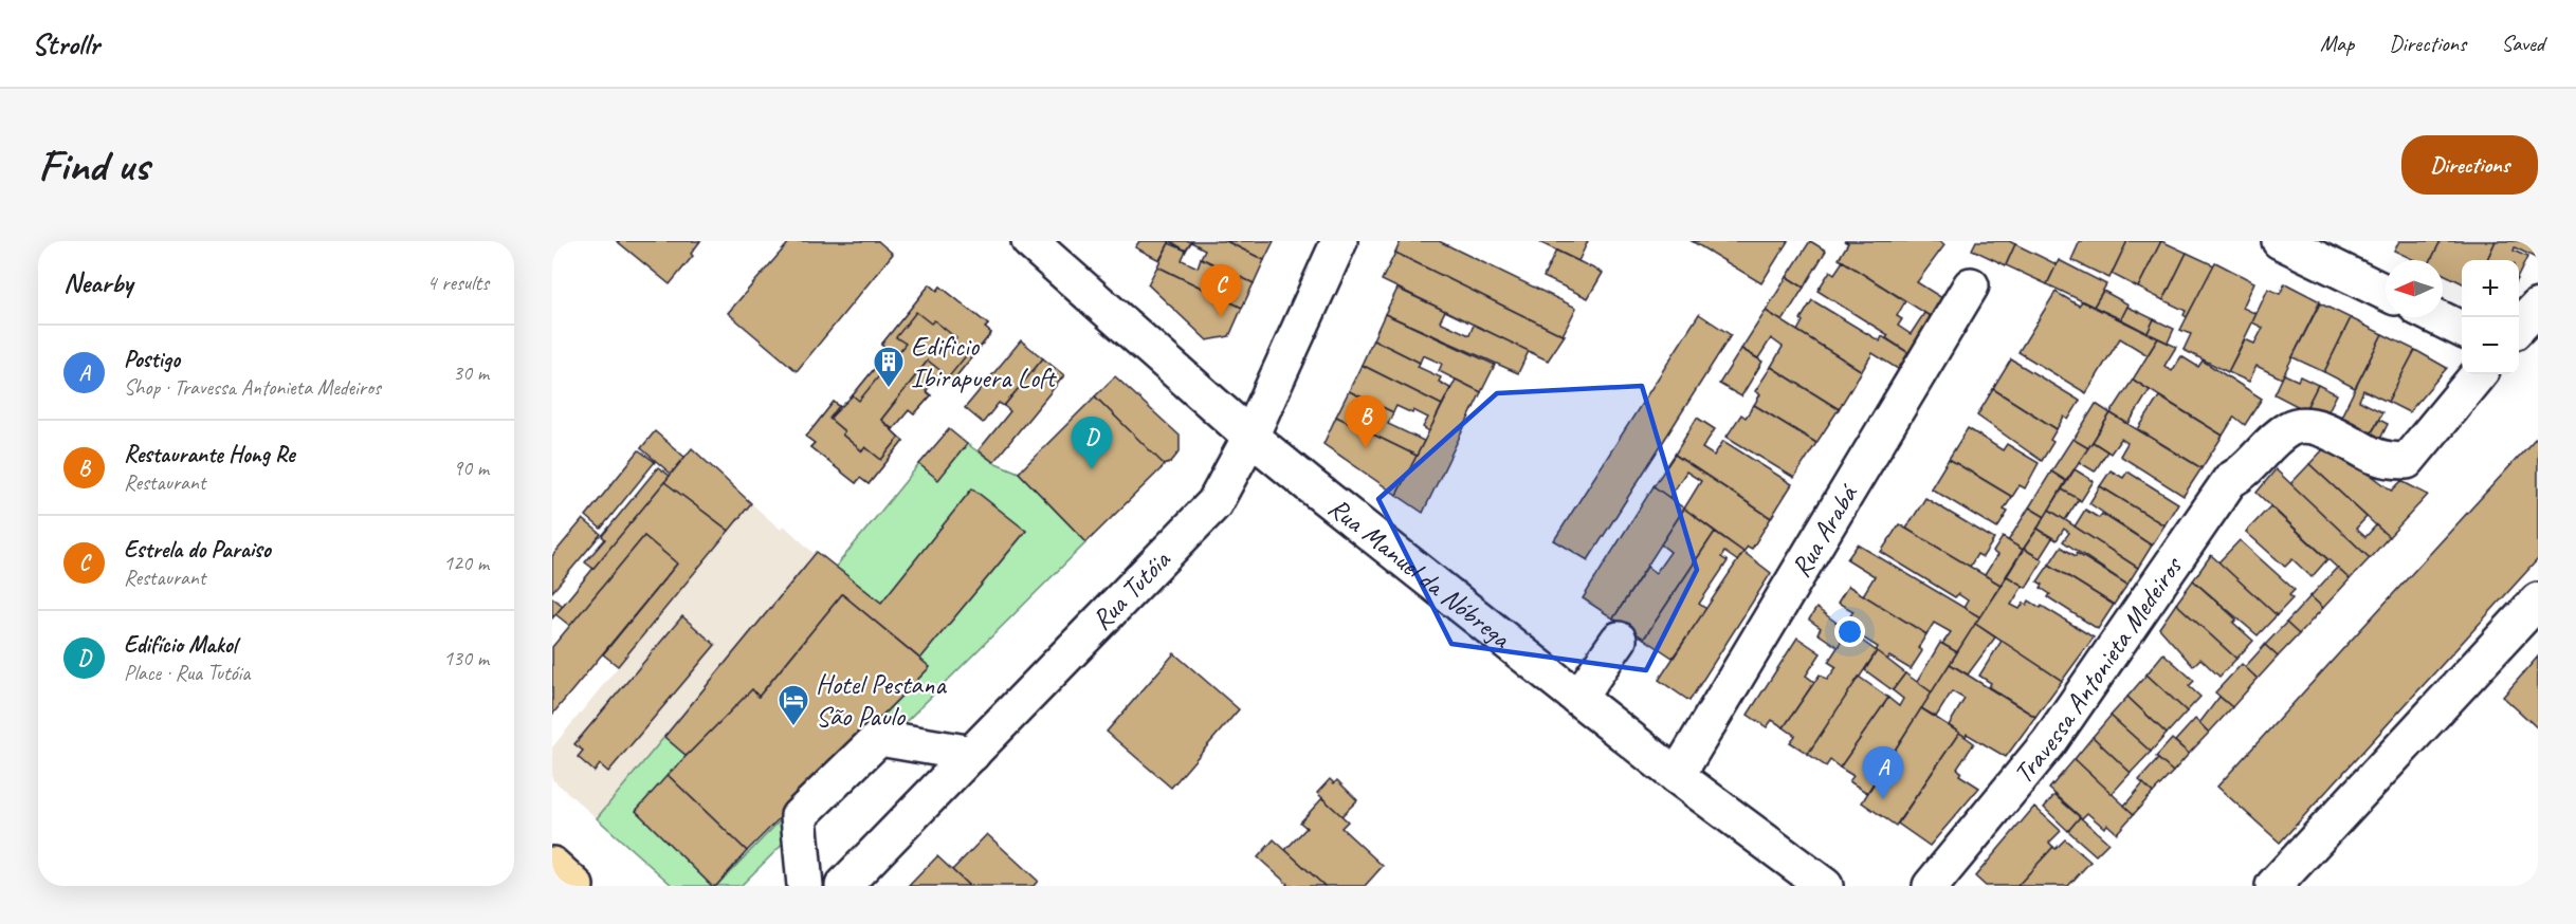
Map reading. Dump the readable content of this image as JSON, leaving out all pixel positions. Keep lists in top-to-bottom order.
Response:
{
  "streets": {
    "street": [
      "Rua Arabá",
      "Rua Manuel da Nóbrega",
      "Rua Tutóia",
      "Travessa Antonieta Medeiros"
    ]
  },
  "crossings": [
    ["Rua Arabá", "Rua Manuel da Nóbrega"],
    ["Rua Manuel da Nóbrega", "Rua Tutóia"]
  ],
  "places": {
    "building": ["Edificio Ibirapuera Loft"],
    "hotel": ["Hotel Pestana São Paulo"]
  },
  "north": "left",
  "page": {
    "header": "Strollr",
    "nav": ["Map", "Directions", "Saved"],
    "buttons": "Directions",
    "title": "Find us",
    "heading": ["Nearby", "4 results"],
    "map_buttons": ["+", "−"],
    "pins": [
      "C",
      "B",
      "D",
      "A"
    ],
    "list": [
      {
        "mark": "A",
        "name": "Postigo",
        "note": "Shop · Travessa Antonieta Medeiros",
        "value": "30 m"
      },
      {
        "mark": "B",
        "name": "Restaurante Hong Re",
        "note": "Restaurant",
        "value": "90 m"
      },
      {
        "mark": "C",
        "name": "Estrela do Paraiso",
        "note": "Restaurant",
        "value": "120 m"
      },
      {
        "mark": "D",
        "name": "Edifício Makol",
        "note": "Place · Rua Tutóia",
        "value": "130 m"
      }
    ]
  }
}
